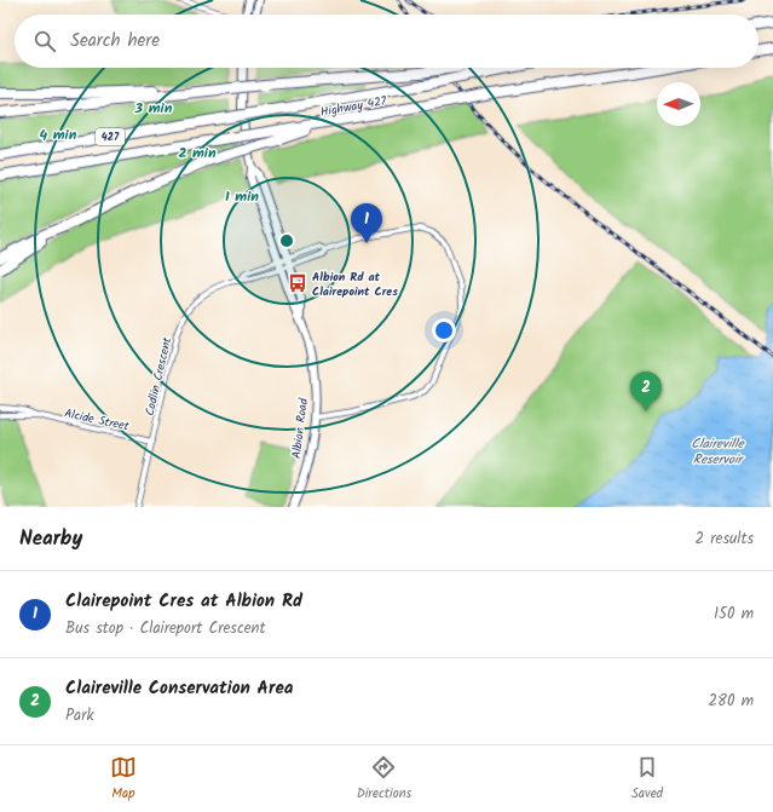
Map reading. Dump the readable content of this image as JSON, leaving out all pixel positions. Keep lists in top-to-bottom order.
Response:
{
  "streets": {
    "highway": ["Highway 427", "427"],
    "main road": ["Albion Road"],
    "street": ["Codlin Crescent", "Alcide Street"]
  },
  "crossings": [
    ["Highway 427", "427"],
    ["Codlin Crescent", "Alcide Street"],
    ["Codlin Crescent", "Albion Road"]
  ],
  "water": ["Claireville Reservoir"],
  "places": {
    "bus stop": ["Albion Rd at Clairepoint Cres"]
  },
  "north": "left",
  "page": {
    "search": "Search here",
    "pins": ["1", "2"],
    "heading": ["Nearby", "2 results"],
    "list": [
      {
        "mark": "1",
        "name": "Clairepoint Cres at Albion Rd",
        "note": "Bus stop · Claireport Crescent",
        "value": "150 m"
      },
      {
        "mark": "2",
        "name": "Claireville Conservation Area",
        "note": "Park",
        "value": "280 m"
      }
    ],
    "nav": ["Map", "Directions", "Saved"]
  },
  "rings": [
    "3 min",
    "4 min",
    "2 min",
    "1 min"
  ]
}
